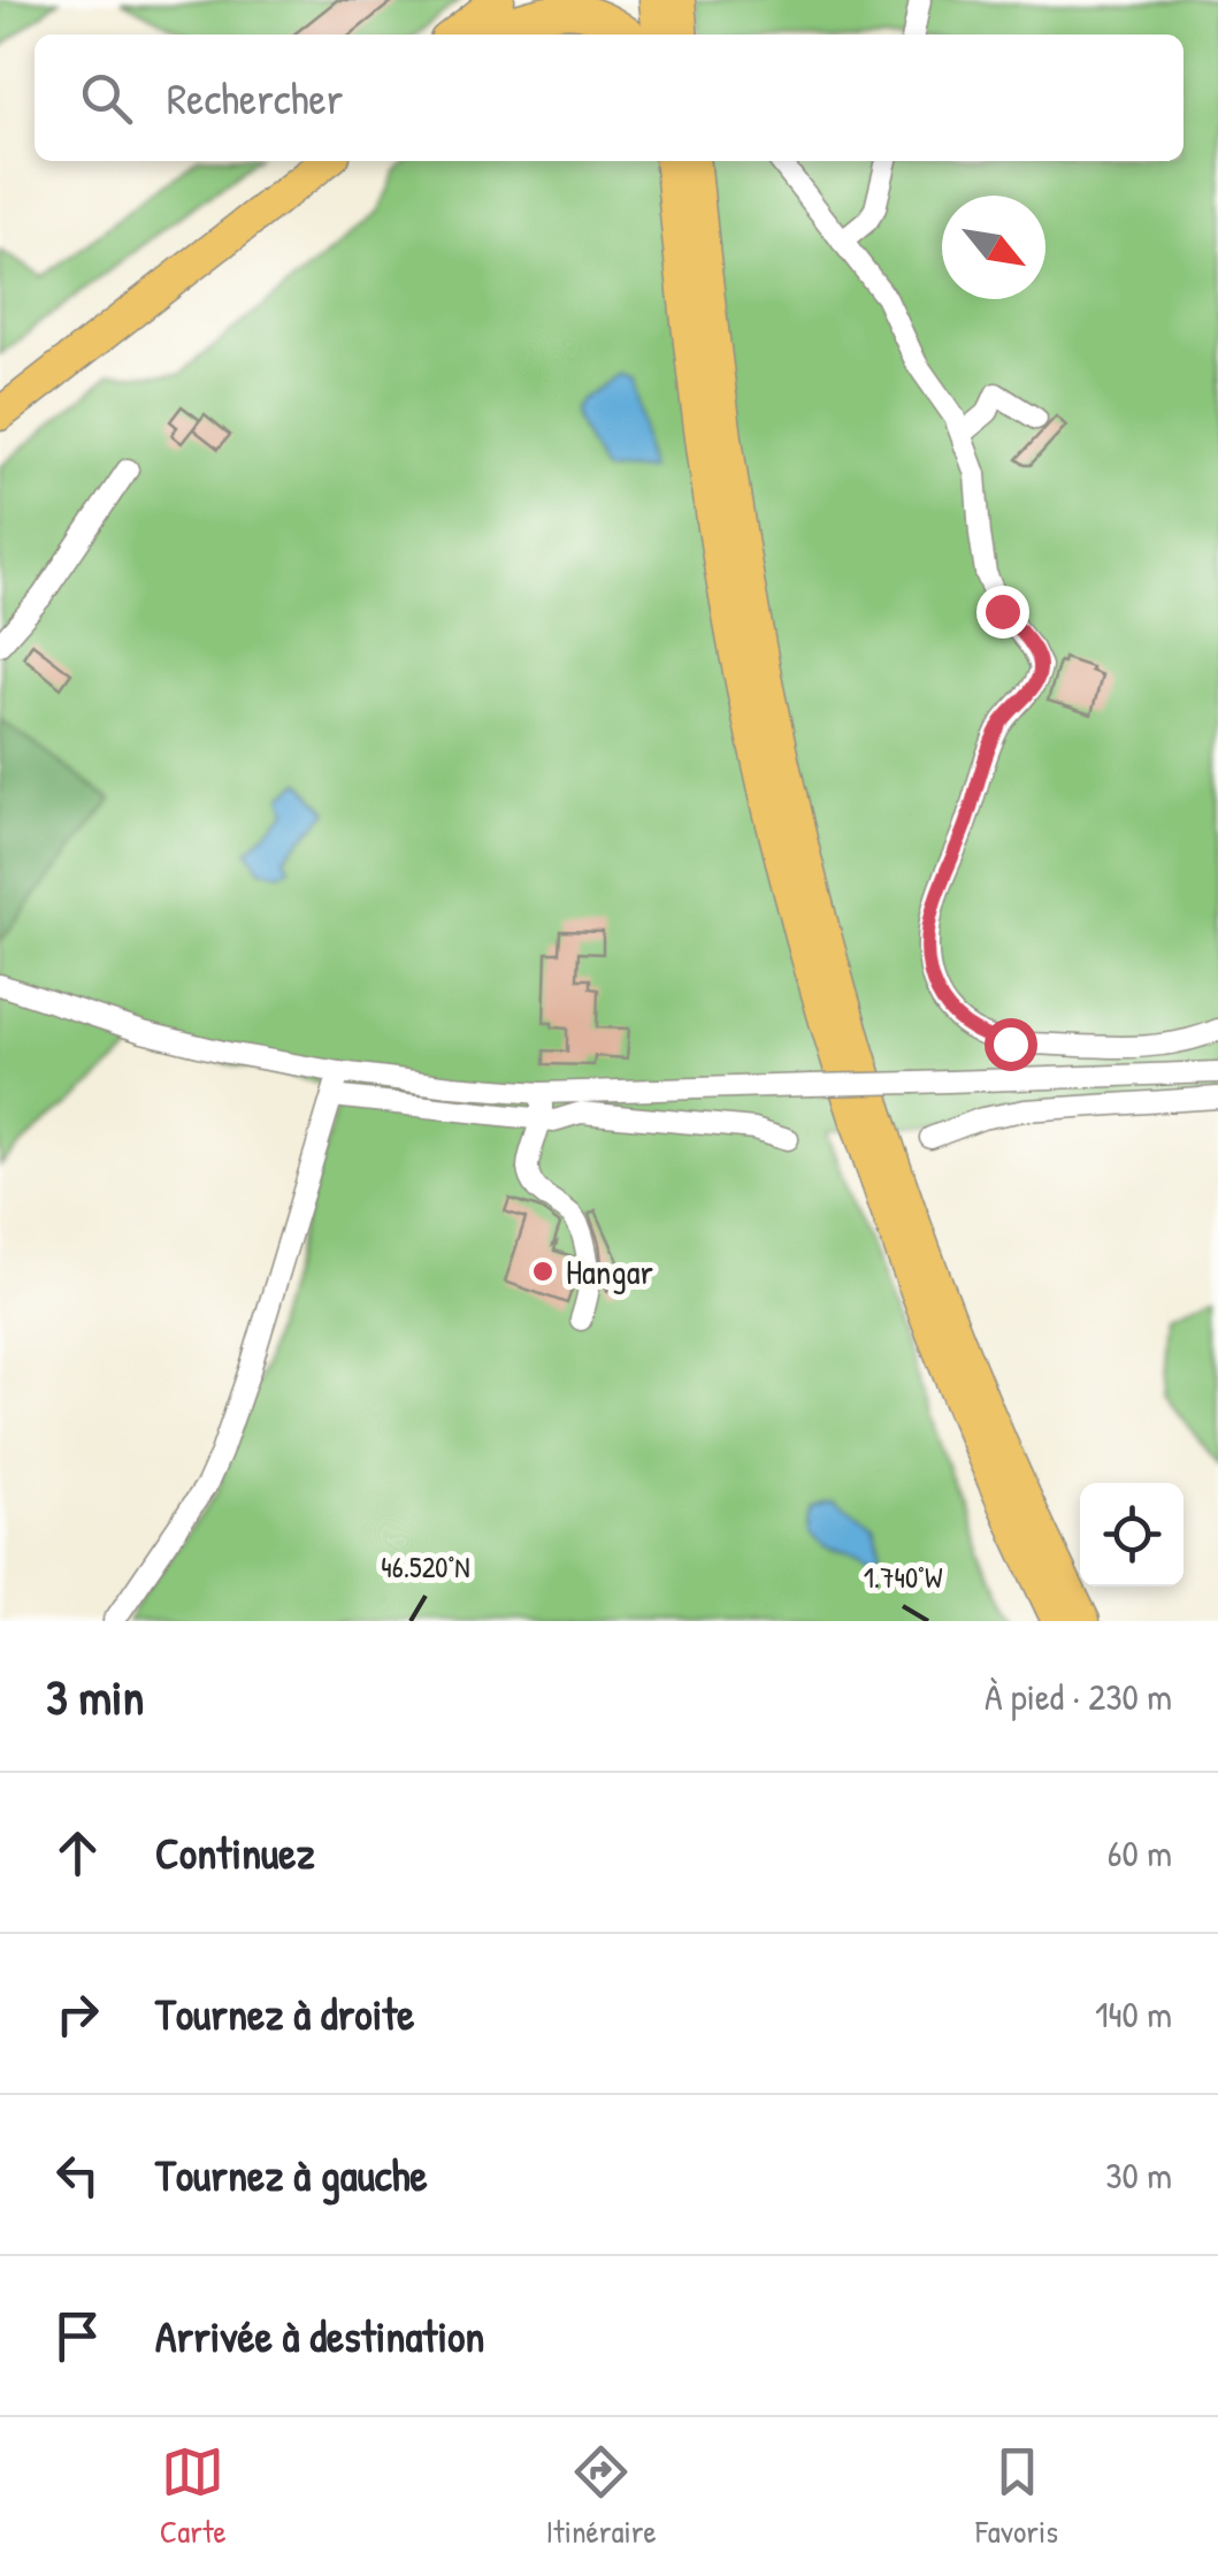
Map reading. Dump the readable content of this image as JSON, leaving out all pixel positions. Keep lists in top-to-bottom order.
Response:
{
  "places": ["Hangar"],
  "north": "bottom right",
  "page": {
    "search": "Rechercher",
    "heading": ["3 min", "À pied · 230 m"],
    "list": [
      ["Continuez", "60 m"],
      ["Tournez à droite", "140 m"],
      ["Tournez à gauche", "30 m"],
      "Arrivée à destination"
    ],
    "nav": ["Carte", "Itinéraire", "Favoris"]
  },
  "coordinates": ["46.520°N", "1.740°W"]
}
